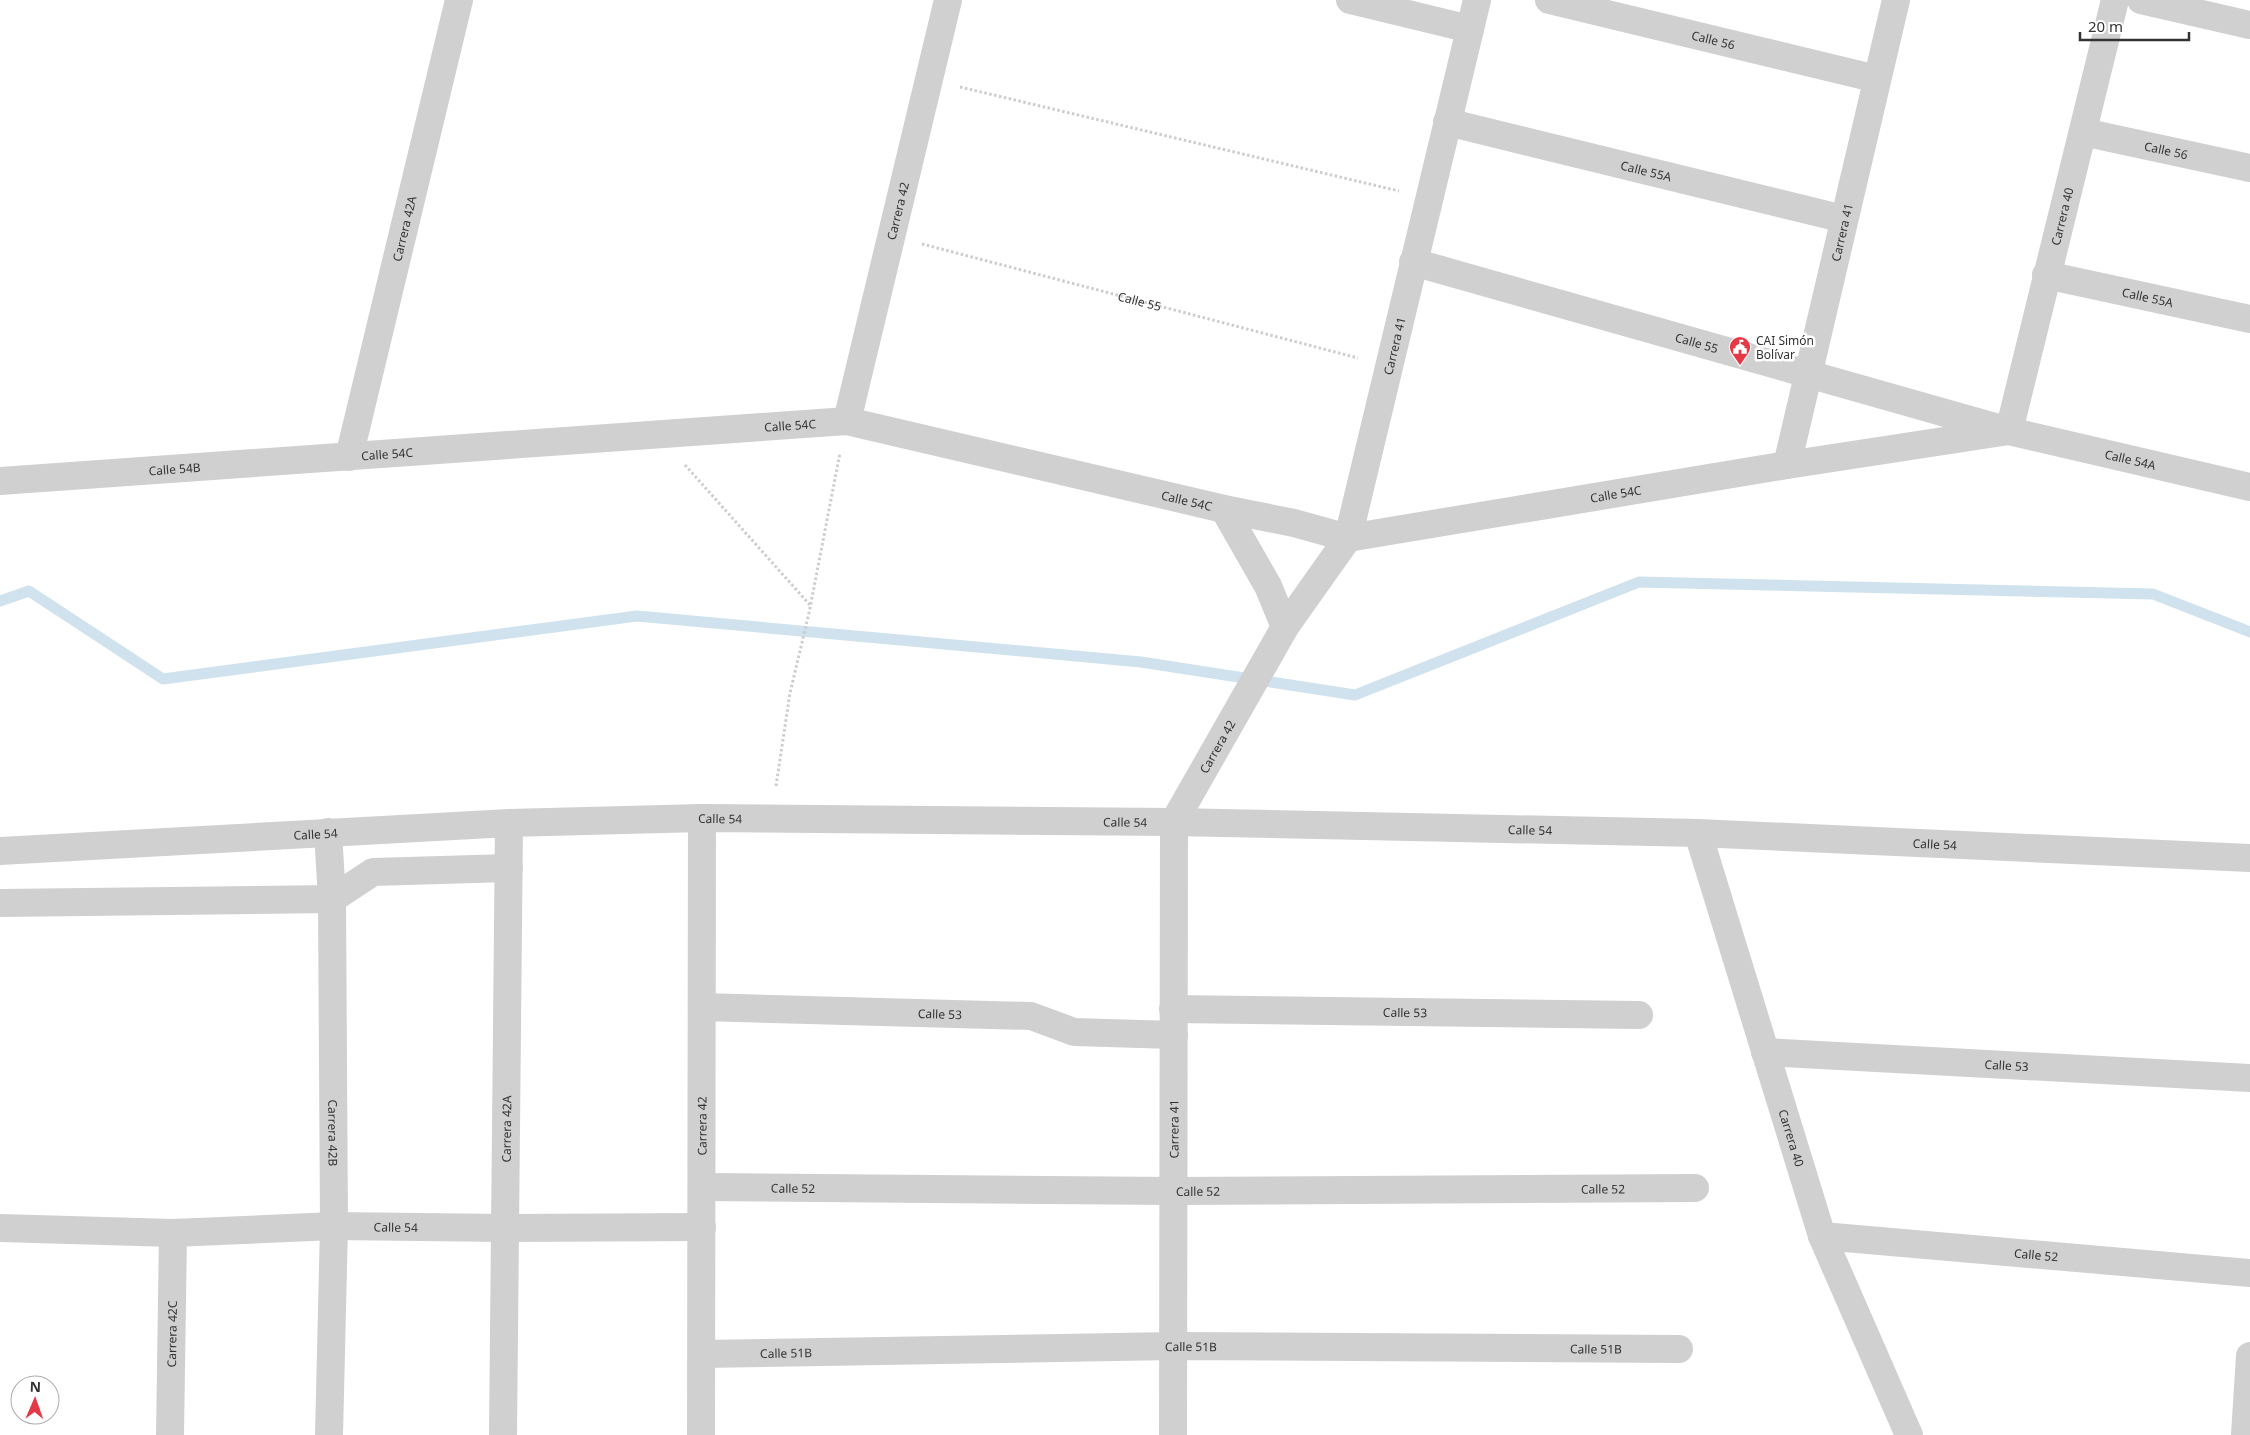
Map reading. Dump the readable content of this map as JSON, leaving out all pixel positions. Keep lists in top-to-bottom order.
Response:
{
  "streets": {
    "street": [
      "Calle 56",
      "Calle 55A",
      "Carrera 42",
      "Carrera 40",
      "Carrera 42A",
      "Carrera 41",
      "Calle 55",
      "Calle 54C",
      "Calle 54A",
      "Calle 54B",
      "Calle 54",
      "Calle 53",
      "Carrera 42B",
      "Calle 52",
      "Carrera 42C",
      "Calle 51B"
    ]
  },
  "crossings": [
    ["Calle 56", "Carrera 40"],
    ["Calle 56", "Carrera 41"],
    ["Calle 55A", "Carrera 40"],
    ["Calle 55A", "Carrera 41"],
    ["Carrera 42", "Carrera 41"],
    ["Carrera 42", "Calle 55"],
    ["Carrera 42", "Calle 54C"],
    ["Carrera 42", "Calle 54"],
    ["Carrera 42", "Calle 53"],
    ["Carrera 42", "Calle 52"],
    ["Carrera 42", "Calle 51B"],
    ["Carrera 40", "Calle 55"],
    ["Carrera 40", "Calle 54C"],
    ["Carrera 40", "Calle 54A"],
    ["Carrera 40", "Calle 54"],
    ["Carrera 40", "Calle 53"],
    ["Carrera 40", "Calle 52"],
    ["Carrera 42A", "Calle 54C"],
    ["Carrera 42A", "Calle 54B"],
    ["Carrera 42A", "Calle 54"],
    ["Carrera 41", "Calle 55"],
    ["Carrera 41", "Calle 54C"],
    ["Carrera 41", "Calle 54"],
    ["Carrera 41", "Calle 53"],
    ["Carrera 41", "Calle 52"],
    ["Carrera 41", "Calle 51B"],
    ["Calle 55", "Calle 54C"],
    ["Calle 55", "Calle 54A"],
    ["Calle 54C", "Calle 54A"],
    ["Calle 54C", "Calle 54B"],
    ["Calle 54", "Carrera 42B"],
    ["Calle 54", "Carrera 42C"]
  ],
  "places": {
    "public building": ["CAI Simón Bolívar"]
  },
  "scale_bar": "20 m",
  "north": "top"
}
